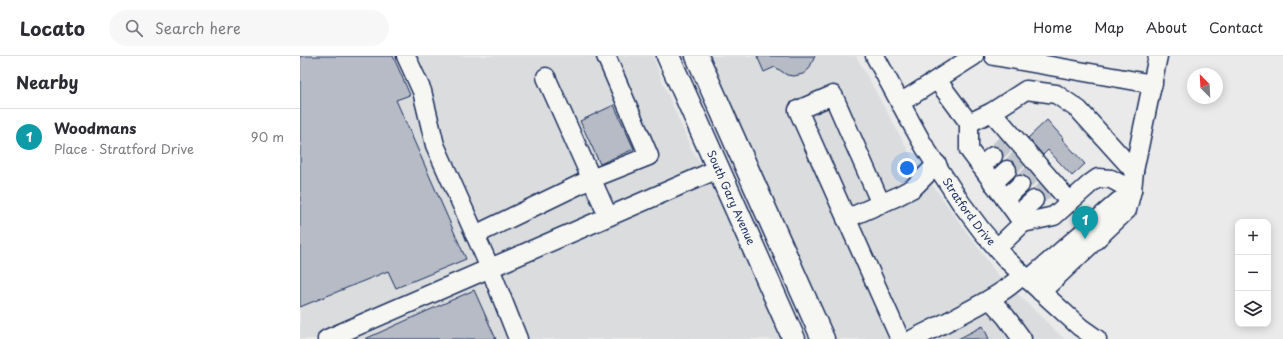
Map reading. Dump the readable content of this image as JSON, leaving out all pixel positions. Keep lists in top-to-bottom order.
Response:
{
  "streets": {
    "main road": ["South Gary Avenue"],
    "street": ["Stratford Drive"]
  },
  "north": "top left",
  "page": {
    "header": "Locato",
    "search": "Search here",
    "nav": [
      "Home",
      "Map",
      "About",
      "Contact"
    ],
    "heading": "Nearby",
    "list": [
      {
        "mark": "1",
        "name": "Woodmans",
        "note": "Place · Stratford Drive",
        "value": "90 m"
      }
    ],
    "pins": "1",
    "map_buttons": ["+", "−"]
  }
}
